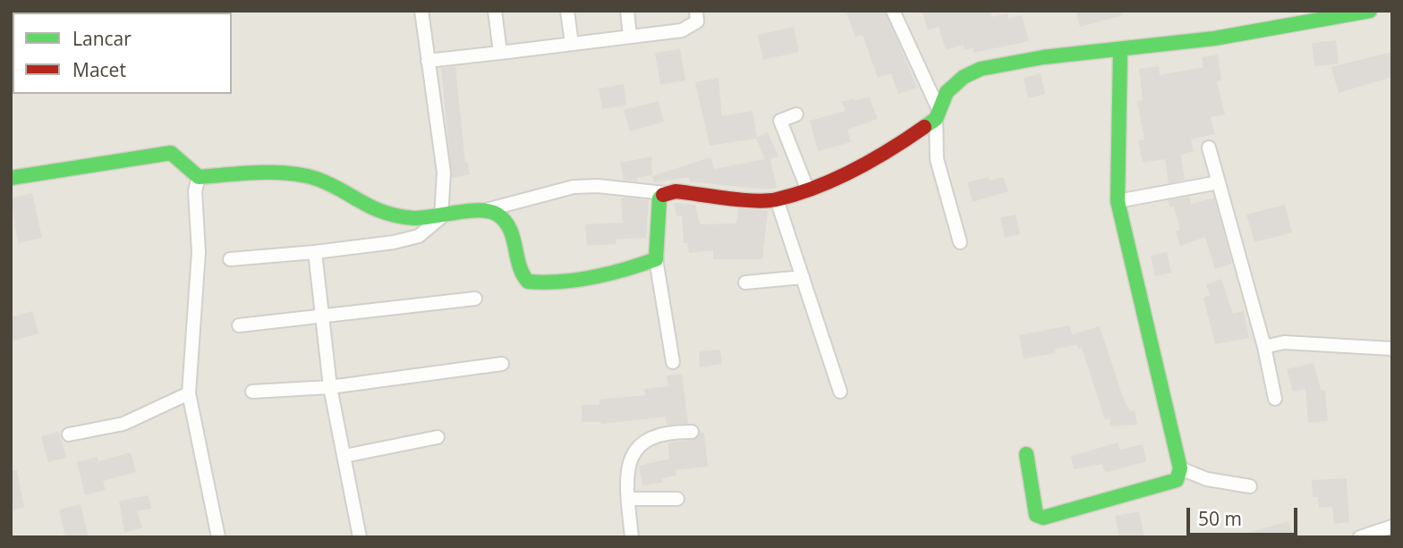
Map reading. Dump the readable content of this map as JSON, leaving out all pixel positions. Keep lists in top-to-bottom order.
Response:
{
  "legend": ["Lancar", "Macet"],
  "scale_bar": "50 m"
}
